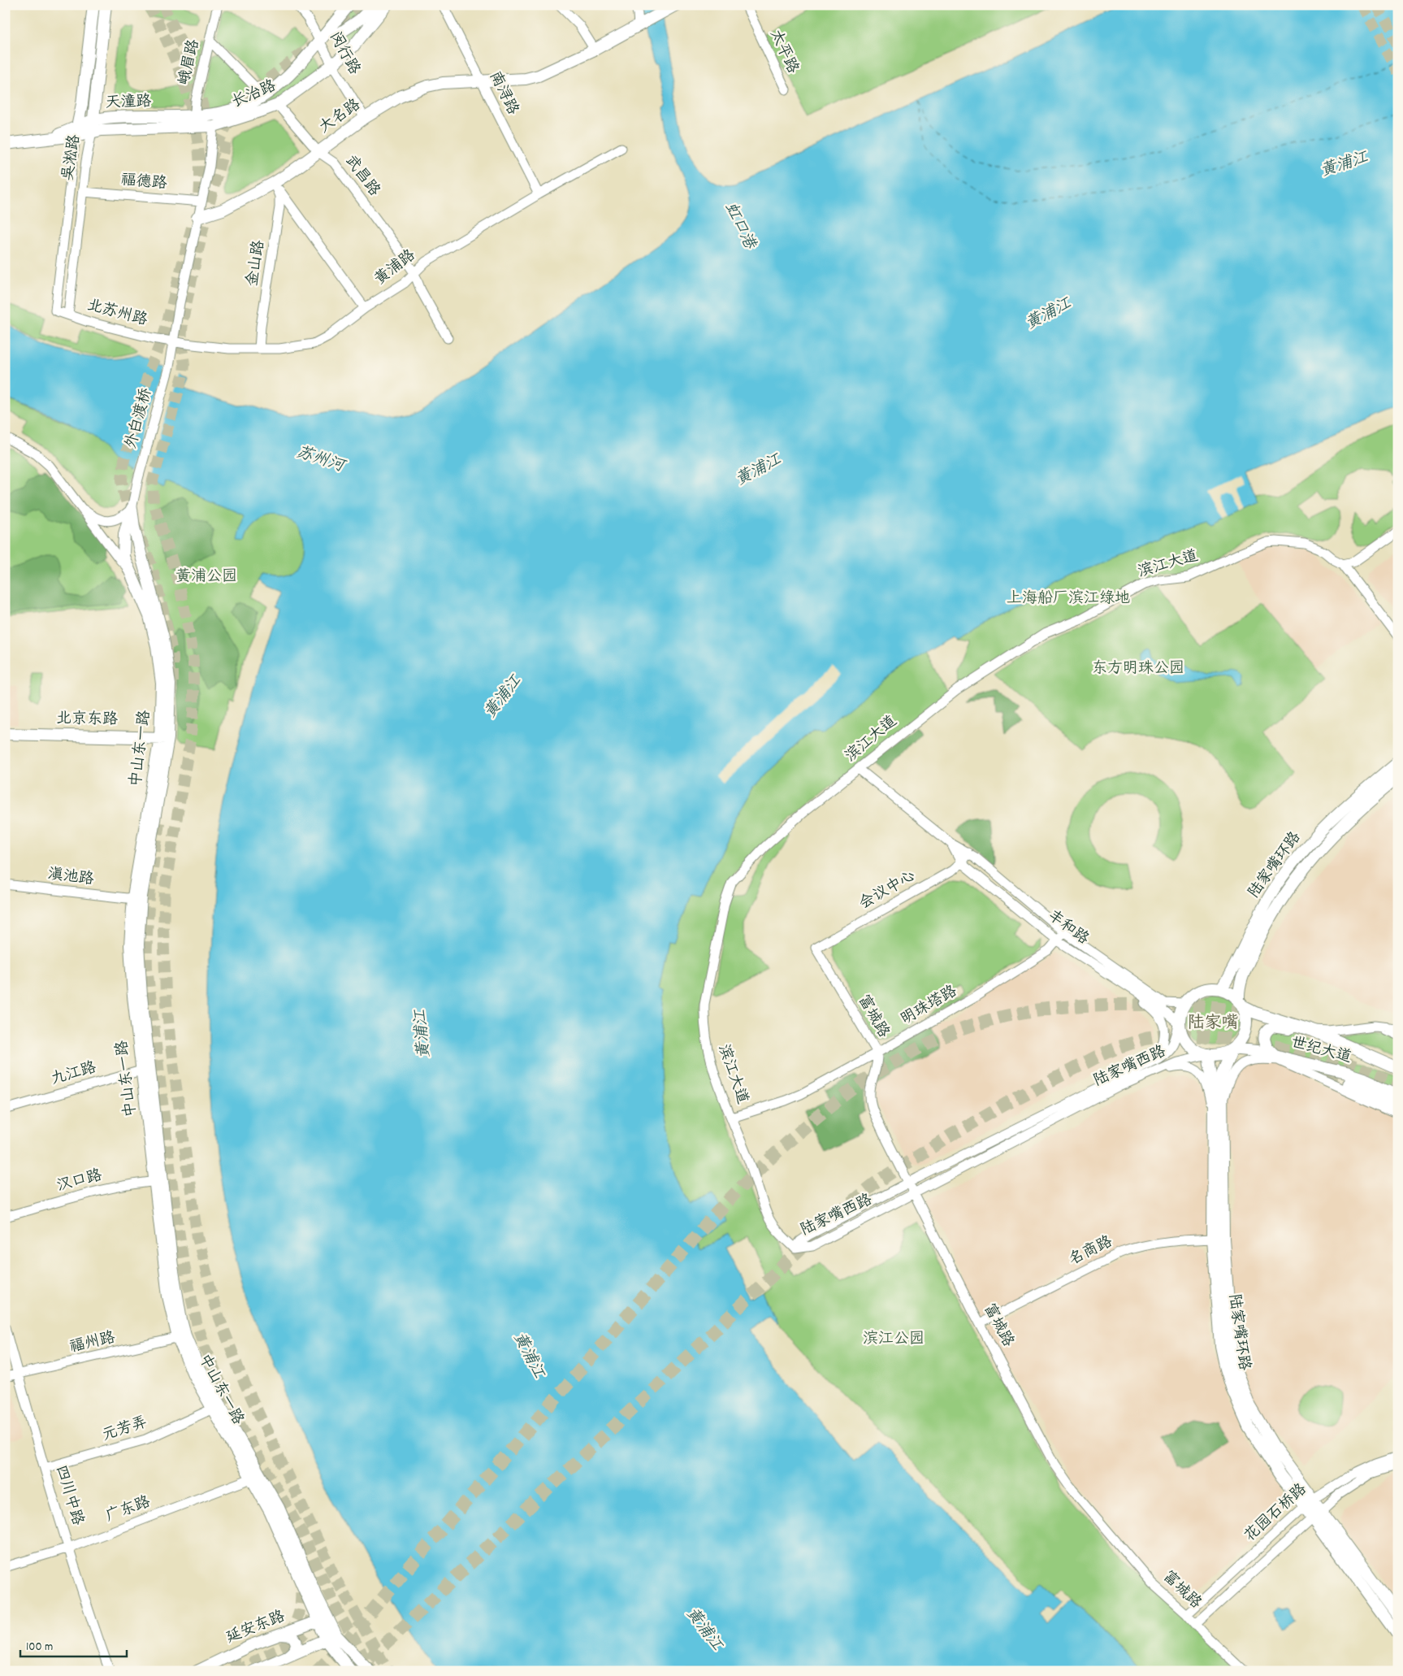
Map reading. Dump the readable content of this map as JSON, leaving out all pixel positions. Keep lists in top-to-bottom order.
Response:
{
  "streets": {
    "main road": [
      "长治路",
      "天潼路",
      "大名路",
      "吴淞路",
      "北京东路",
      "中山东一路",
      "陆家嘴环路",
      "世纪大道",
      "延安东路"
    ],
    "street": [
      "太平路",
      "闵行路",
      "峨眉路",
      "南浔路",
      "武昌路",
      "福德路",
      "金山路",
      "黄浦路",
      "北苏州路",
      "外白渡桥",
      "滨江大道",
      "滇池路",
      "会议中心",
      "丰和路",
      "明珠塔路",
      "富城路",
      "陆家嘴西路",
      "九江路",
      "汉口路",
      "名商路",
      "福州路",
      "元芳弄",
      "四川中路",
      "广东路",
      "花园石桥路"
    ]
  },
  "crossings": [
    ["闵行路", "长治路"],
    ["闵行路", "大名路"],
    ["峨眉路", "天潼路"],
    ["南浔路", "大名路"],
    ["南浔路", "黄浦路"],
    ["长治路", "天潼路"],
    ["长治路", "武昌路"],
    ["天潼路", "吴淞路"],
    ["大名路", "武昌路"],
    ["大名路", "金山路"],
    ["吴淞路", "福德路"],
    ["吴淞路", "北苏州路"],
    ["武昌路", "黄浦路"],
    ["金山路", "黄浦路"],
    ["黄浦路", "北苏州路"],
    ["黄浦路", "外白渡桥"],
    ["北苏州路", "外白渡桥"],
    ["外白渡桥", "中山东一路"],
    ["滨江大道", "丰和路"],
    ["滨江大道", "明珠塔路"],
    ["滨江大道", "陆家嘴西路"],
    ["北京东路", "中山东一路"],
    ["中山东一路", "滇池路"],
    ["中山东一路", "九江路"],
    ["中山东一路", "汉口路"],
    ["中山东一路", "福州路"],
    ["中山东一路", "元芳弄"],
    ["中山东一路", "广东路"],
    ["中山东一路", "延安东路"],
    ["陆家嘴环路", "丰和路"],
    ["陆家嘴环路", "世纪大道"],
    ["陆家嘴环路", "陆家嘴西路"],
    ["陆家嘴环路", "名商路"],
    ["陆家嘴环路", "花园石桥路"],
    ["会议中心", "丰和路"],
    ["会议中心", "富城路"],
    ["丰和路", "明珠塔路"],
    ["丰和路", "世纪大道"],
    ["丰和路", "陆家嘴西路"],
    ["明珠塔路", "富城路"],
    ["富城路", "陆家嘴西路"],
    ["富城路", "名商路"],
    ["富城路", "花园石桥路"],
    ["世纪大道", "陆家嘴西路"],
    ["福州路", "四川中路"],
    ["元芳弄", "四川中路"],
    ["四川中路", "广东路"]
  ],
  "districts": ["陆家嘴"],
  "water": ["黄浦江", "虹口港", "苏州河"],
  "parks": [
    "黄浦公园",
    "上海船厂滨江绿地",
    "东方明珠公园",
    "滨江公园"
  ],
  "scale_bar": "100 m"
}
